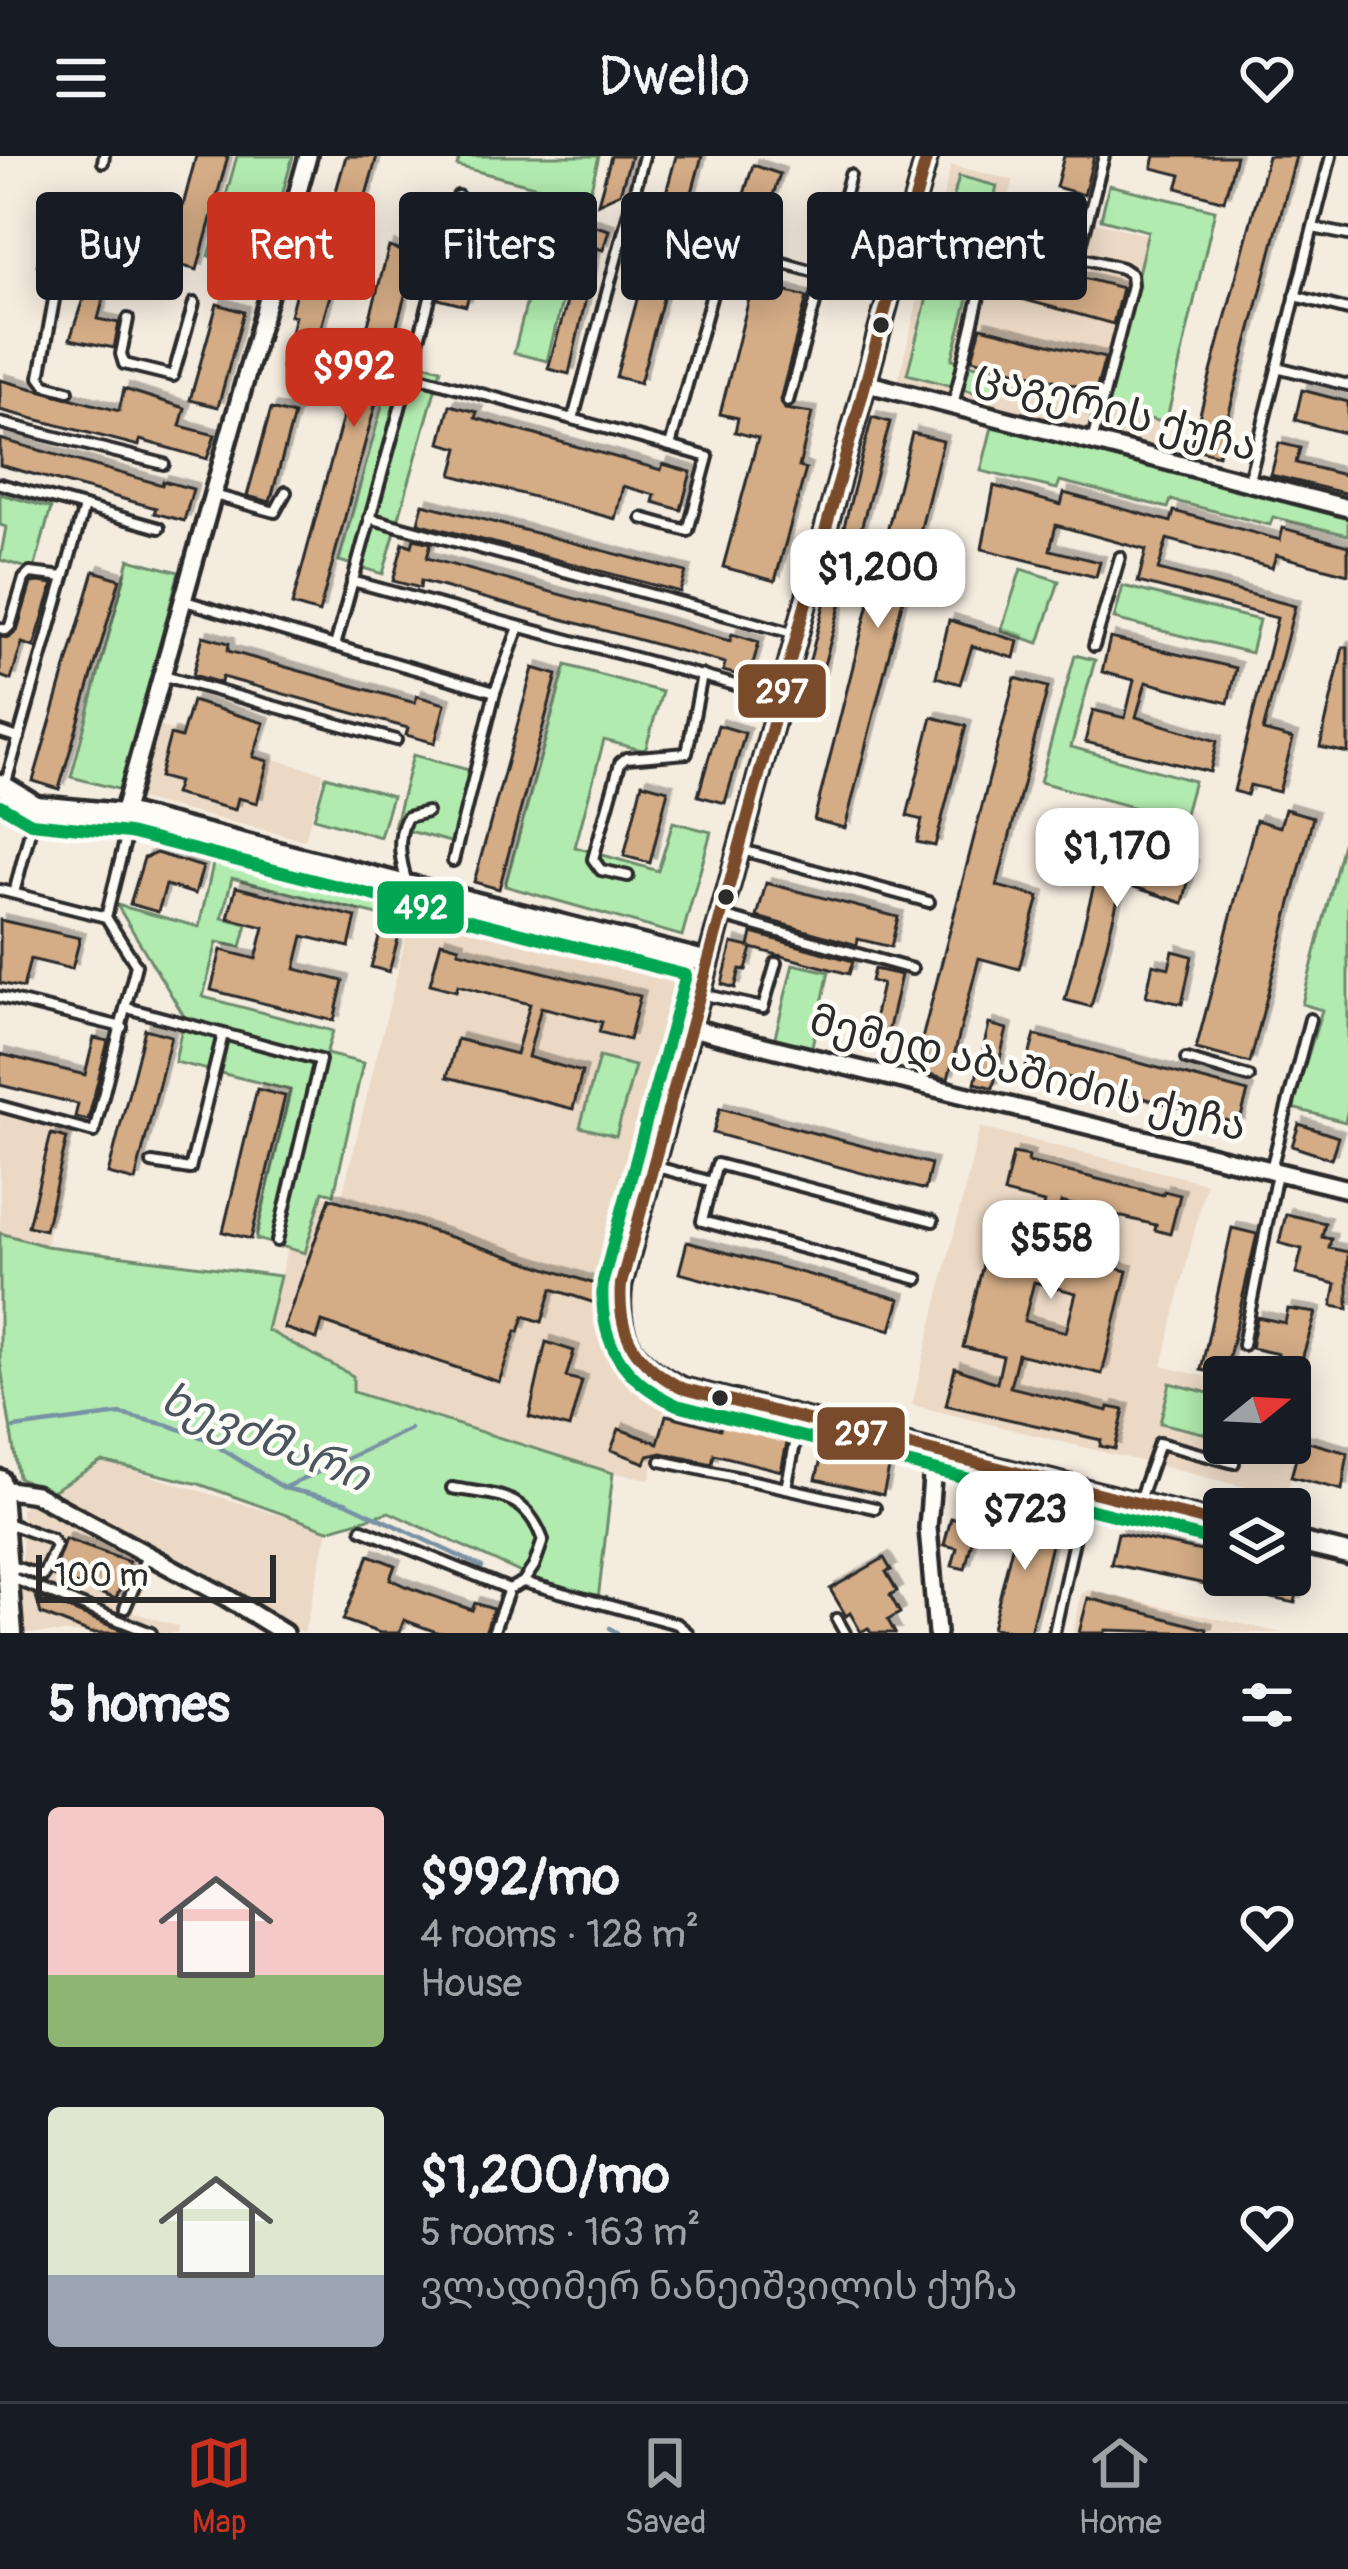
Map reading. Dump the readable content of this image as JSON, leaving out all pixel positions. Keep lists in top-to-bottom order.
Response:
{
  "streets": {
    "street": ["ცაგერის ქუჩა", "მემედ აბაშიძის ქუჩა"]
  },
  "water": ["ხევძმარი"],
  "lines": ["transit line 297", "transit line 492"],
  "scale_bar": "100 m",
  "north": "right",
  "page": {
    "header": "Dwello",
    "chip": [
      "Buy",
      "Rent",
      "Filters",
      "New",
      "Apartment"
    ],
    "price": [
      "$992",
      "$1,200",
      "$1,170",
      "$558",
      "$723"
    ],
    "scale": "100 m",
    "heading": "5 homes",
    "list": [
      {
        "name": "$992/mo",
        "note": "4 rooms · 128 m² · House"
      },
      {
        "name": "$1,200/mo",
        "note": "5 rooms · 163 m² · ვლადიმერ ნანეიშვილის ქუჩა"
      }
    ],
    "tabs": ["Map", "Saved", "Home"]
  }
}
